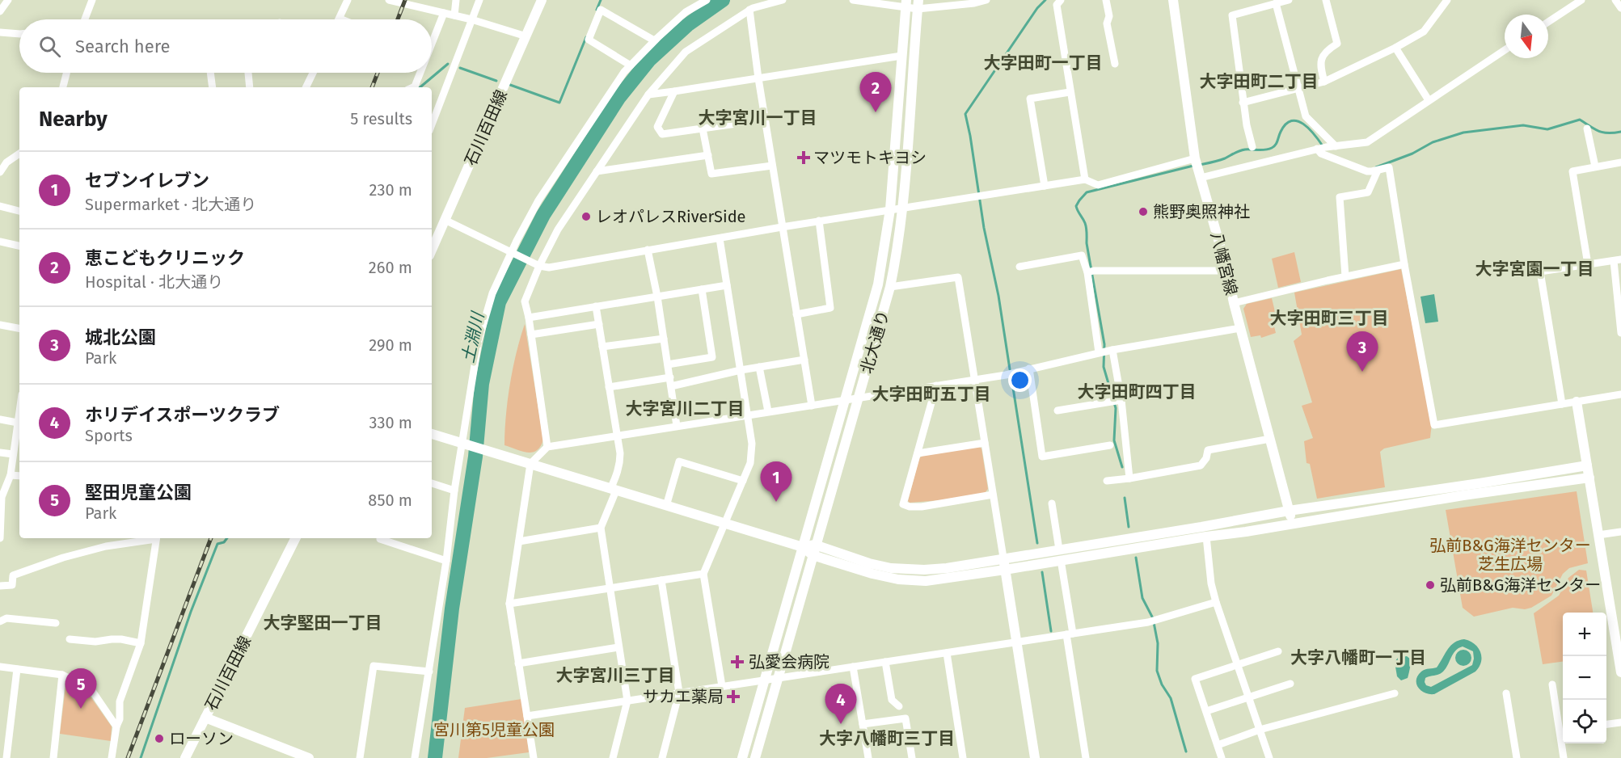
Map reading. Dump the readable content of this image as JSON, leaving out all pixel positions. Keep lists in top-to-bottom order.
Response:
{
  "streets": {
    "street": ["石川百田線", "八幡宮線", "北大通り"]
  },
  "districts": [
    "大字田町一丁目",
    "大字田町二丁目",
    "大字宮川一丁目",
    "大字宮園一丁目",
    "大字田町三丁目",
    "大字田町四丁目",
    "大字田町五丁目",
    "大字宮川二丁目",
    "大字堅田一丁目",
    "大字八幡町一丁目",
    "大字宮川三丁目",
    "大字八幡町三丁目"
  ],
  "water": ["土淵川"],
  "parks": ["弘前B&G海洋センター 芝生広場", "宮川第5児童公園"],
  "places": {
    "health": ["マツモトキヨシ", "弘愛会病院", "サカエ薬局"],
    "other": [
      "熊野奥照神社",
      "レオパレスRiverSide",
      "弘前B&G海洋センター",
      "ローソン"
    ]
  },
  "north": "bottom",
  "page": {
    "search": "Search here",
    "pins": [
      "2",
      "3",
      "1",
      "5",
      "4"
    ],
    "heading": ["Nearby", "5 results"],
    "list": [
      {
        "mark": "1",
        "name": "セブンイレブン",
        "note": "Supermarket · 北大通り",
        "value": "230 m"
      },
      {
        "mark": "2",
        "name": "恵こどもクリニック",
        "note": "Hospital · 北大通り",
        "value": "260 m"
      },
      {
        "mark": "3",
        "name": "城北公園",
        "note": "Park",
        "value": "290 m"
      },
      {
        "mark": "4",
        "name": "ホリデイスポーツクラブ",
        "note": "Sports",
        "value": "330 m"
      },
      {
        "mark": "5",
        "name": "堅田児童公園",
        "note": "Park",
        "value": "850 m"
      }
    ],
    "map_buttons": ["+", "−"]
  }
}
